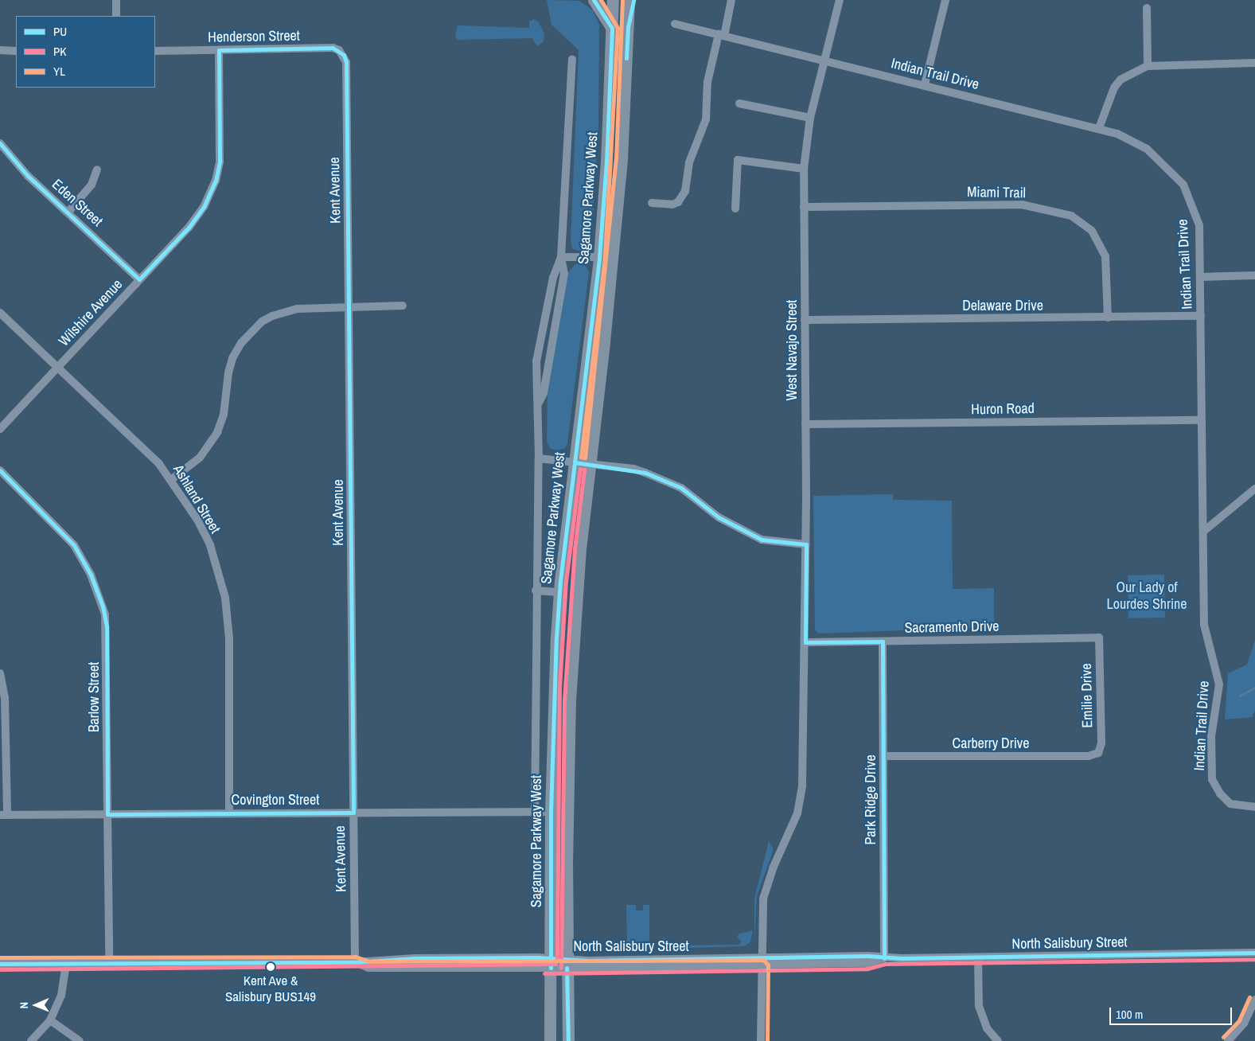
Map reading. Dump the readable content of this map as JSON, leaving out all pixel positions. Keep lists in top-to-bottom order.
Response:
{
  "streets": {
    "highway": ["Sagamore Parkway West"],
    "street": [
      "Henderson Street",
      "Indian Trail Drive",
      "Kent Avenue",
      "Miami Trail",
      "Eden Street",
      "Delaware Drive",
      "Wilshire Avenue",
      "West Navajo Street",
      "Huron Road",
      "Ashland Street",
      "Sacramento Drive",
      "Emilie Drive",
      "Barlow Street",
      "Carberry Drive",
      "Covington Street",
      "Park Ridge Drive",
      "North Salisbury Street"
    ]
  },
  "crossings": [
    ["Henderson Street", "Kent Avenue"],
    ["Henderson Street", "Wilshire Avenue"],
    ["Indian Trail Drive", "Delaware Drive"],
    ["Indian Trail Drive", "West Navajo Street"],
    ["Indian Trail Drive", "Huron Road"],
    ["Kent Avenue", "Covington Street"],
    ["Kent Avenue", "North Salisbury Street"],
    ["Miami Trail", "Delaware Drive"],
    ["Miami Trail", "West Navajo Street"],
    ["Sagamore Parkway West", "Covington Street"],
    ["Sagamore Parkway West", "North Salisbury Street"],
    ["Eden Street", "Wilshire Avenue"],
    ["Delaware Drive", "West Navajo Street"],
    ["Wilshire Avenue", "Ashland Street"],
    ["West Navajo Street", "Huron Road"],
    ["West Navajo Street", "Sacramento Drive"],
    ["West Navajo Street", "North Salisbury Street"],
    ["Ashland Street", "Covington Street"],
    ["Sacramento Drive", "Emilie Drive"],
    ["Sacramento Drive", "Park Ridge Drive"],
    ["Emilie Drive", "Carberry Drive"],
    ["Barlow Street", "Covington Street"],
    ["Barlow Street", "North Salisbury Street"],
    ["Carberry Drive", "Park Ridge Drive"],
    ["Park Ridge Drive", "North Salisbury Street"]
  ],
  "parks": ["Our Lady of Lourdes Shrine"],
  "places": ["Kent Ave & Salisbury BUS149"],
  "lines": ["transit line PU", "transit line YL", "transit line PK"],
  "legend": ["PU", "PK", "YL"],
  "scale_bar": "100 m",
  "north": "left"
}
